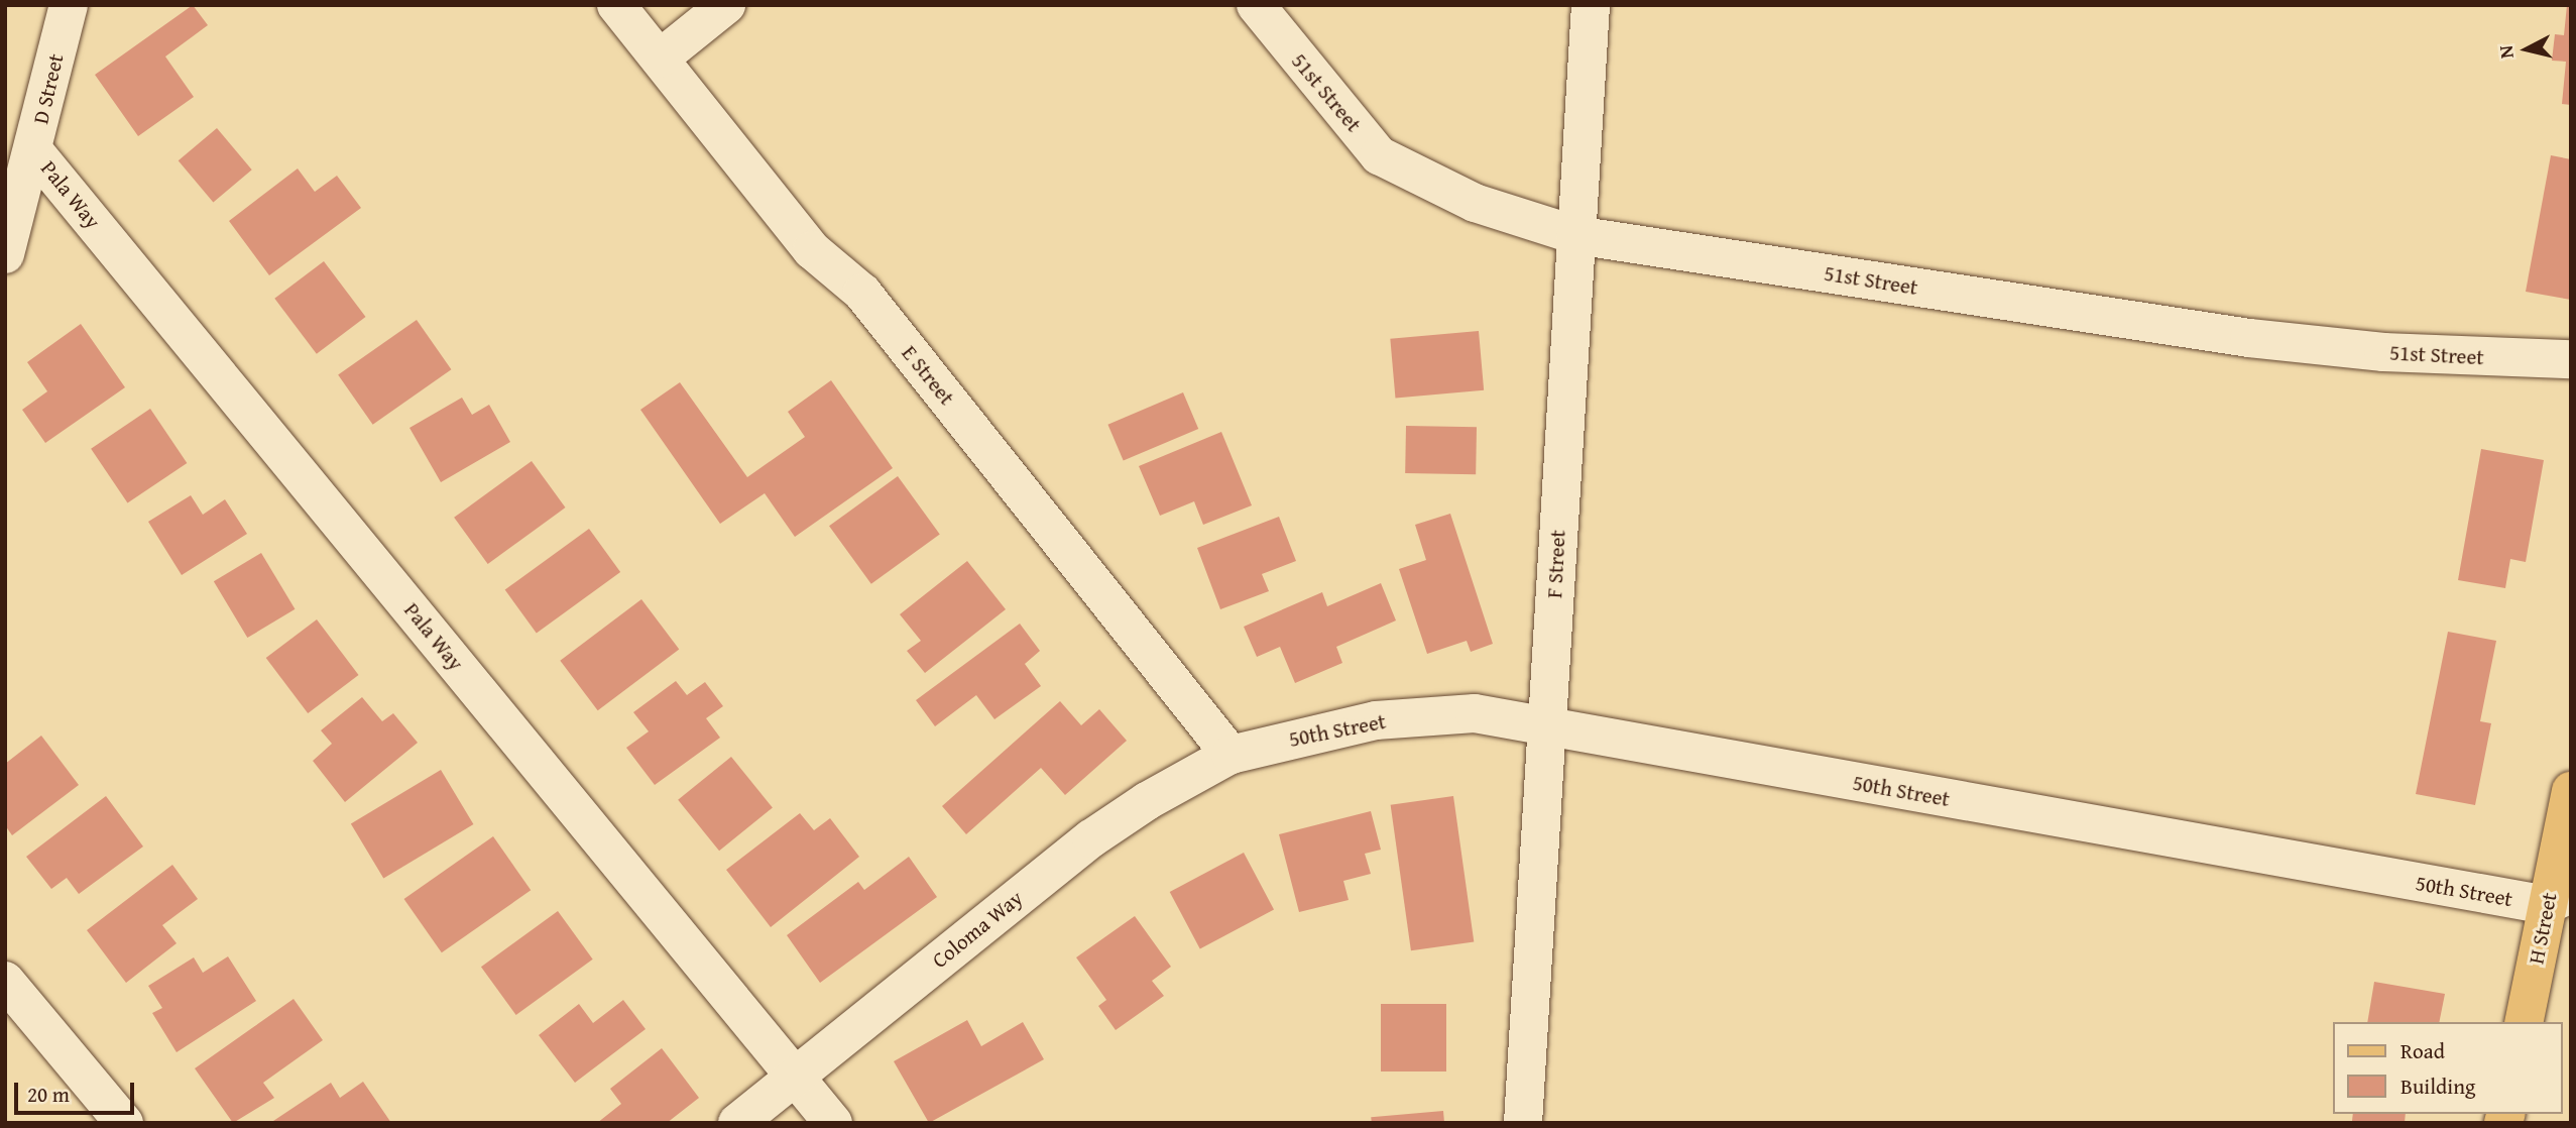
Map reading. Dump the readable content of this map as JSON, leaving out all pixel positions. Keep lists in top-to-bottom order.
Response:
{
  "streets": {
    "main road": ["H Street"],
    "street": [
      "D Street",
      "51st Street",
      "Pala Way",
      "E Street",
      "F Street",
      "50th Street",
      "Coloma Way"
    ]
  },
  "crossings": [
    ["D Street", "Pala Way"],
    ["51st Street", "F Street"],
    ["Pala Way", "Coloma Way"],
    ["E Street", "50th Street"],
    ["E Street", "Coloma Way"],
    ["F Street", "50th Street"],
    ["50th Street", "H Street"],
    ["50th Street", "Coloma Way"]
  ],
  "legend": ["Road", "Building"],
  "scale_bar": "20 m",
  "north": "left"
}
